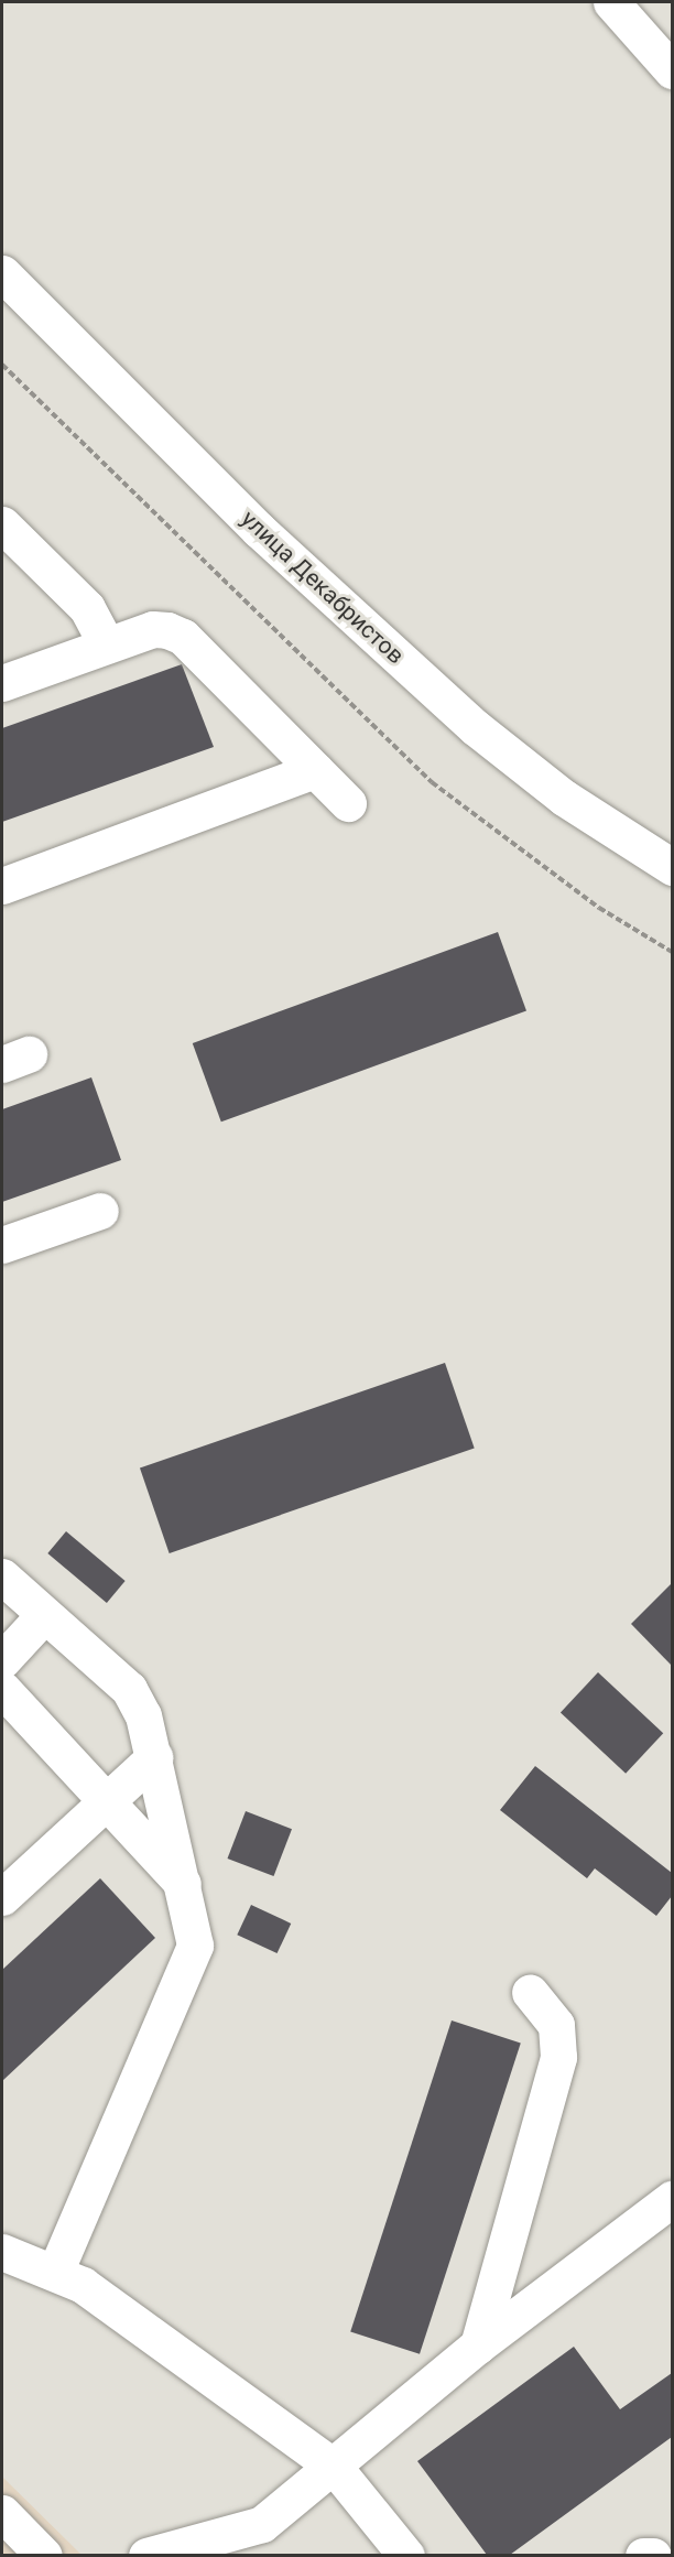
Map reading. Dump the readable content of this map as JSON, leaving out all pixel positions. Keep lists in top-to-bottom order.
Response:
{
  "streets": {
    "main road": ["улица Декабристов"]
  }
}
